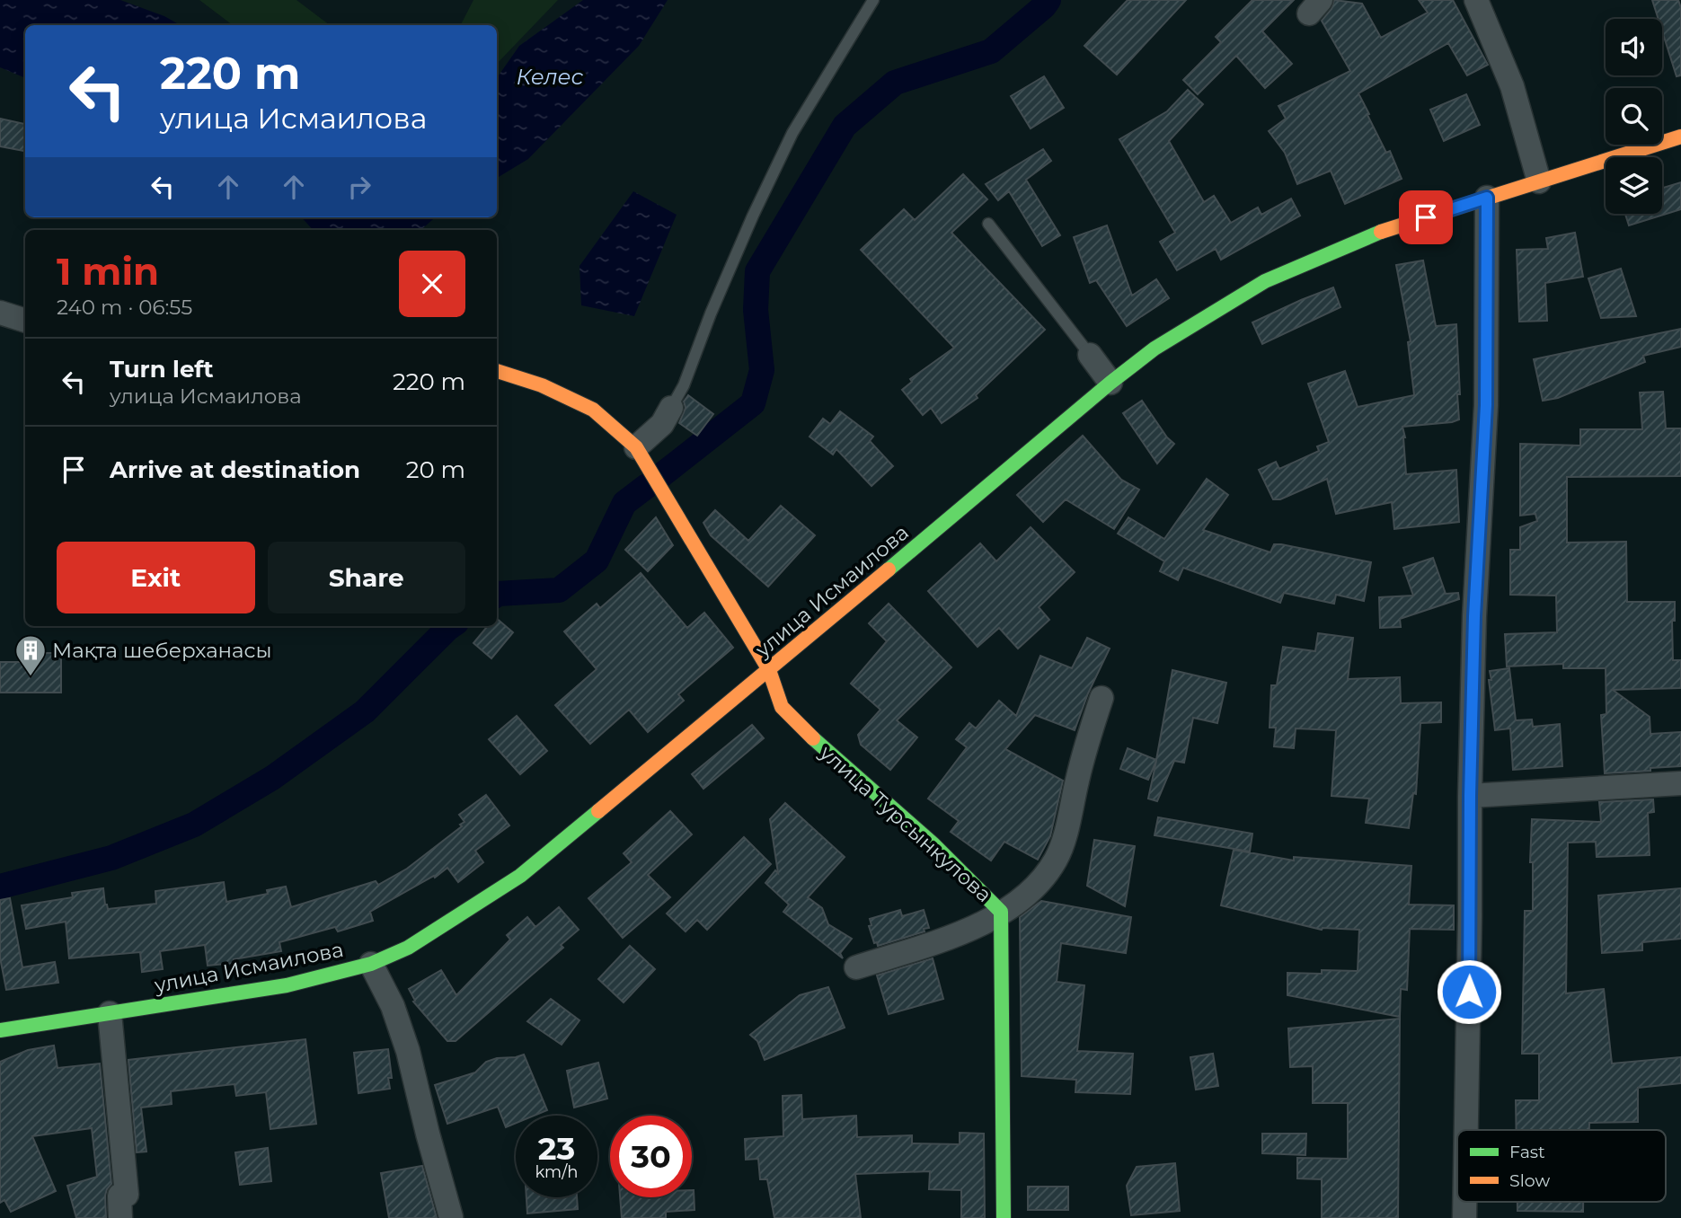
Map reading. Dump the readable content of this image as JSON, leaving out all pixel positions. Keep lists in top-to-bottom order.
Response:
{
  "streets": {
    "main road": ["улица Исмаилова", "улица Турсынкулова"]
  },
  "crossings": [
    ["улица Исмаилова", "улица Турсынкулова"]
  ],
  "water": ["Келес"],
  "places": {
    "building": ["Мақта шеберханасы"]
  },
  "legend": ["Fast", "Slow"],
  "page": {
    "turn": ["220 m", "улица Исмаилова"],
    "heading": ["1 min", "240 m · 06:55"],
    "list": [
      {
        "name": "Turn left",
        "note": "улица Исмаилова",
        "value": "220 m"
      },
      {
        "name": "Arrive at destination",
        "value": "20 m"
      }
    ],
    "buttons": ["Exit", "Share"],
    "speed": "23 km/h",
    "limit": "30"
  }
}
